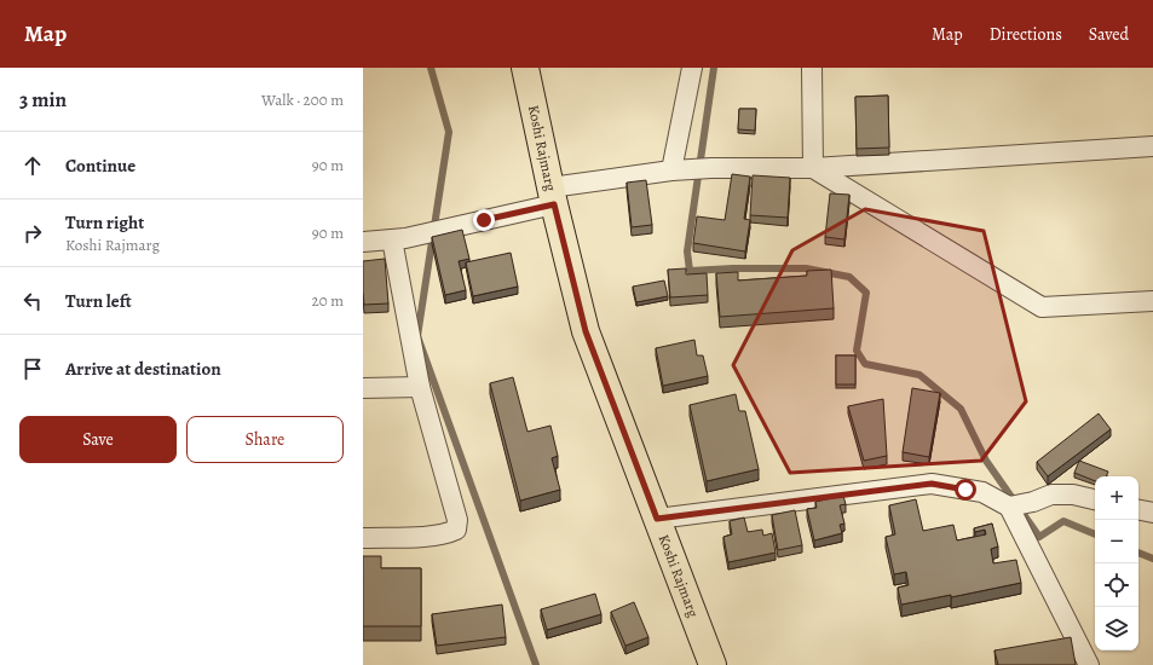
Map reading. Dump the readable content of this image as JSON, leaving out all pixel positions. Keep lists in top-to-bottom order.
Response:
{
  "streets": {
    "main road": ["Koshi Rajmarg"]
  },
  "page": {
    "header": "Map",
    "nav": ["Map", "Directions", "Saved"],
    "heading": ["3 min", "Walk · 200 m"],
    "list": [
      ["Continue", "90 m"],
      ["Turn right", "Koshi Rajmarg", "90 m"],
      ["Turn left", "20 m"],
      "Arrive at destination"
    ],
    "buttons": ["Save", "Share"],
    "map_buttons": ["+", "−"]
  }
}
